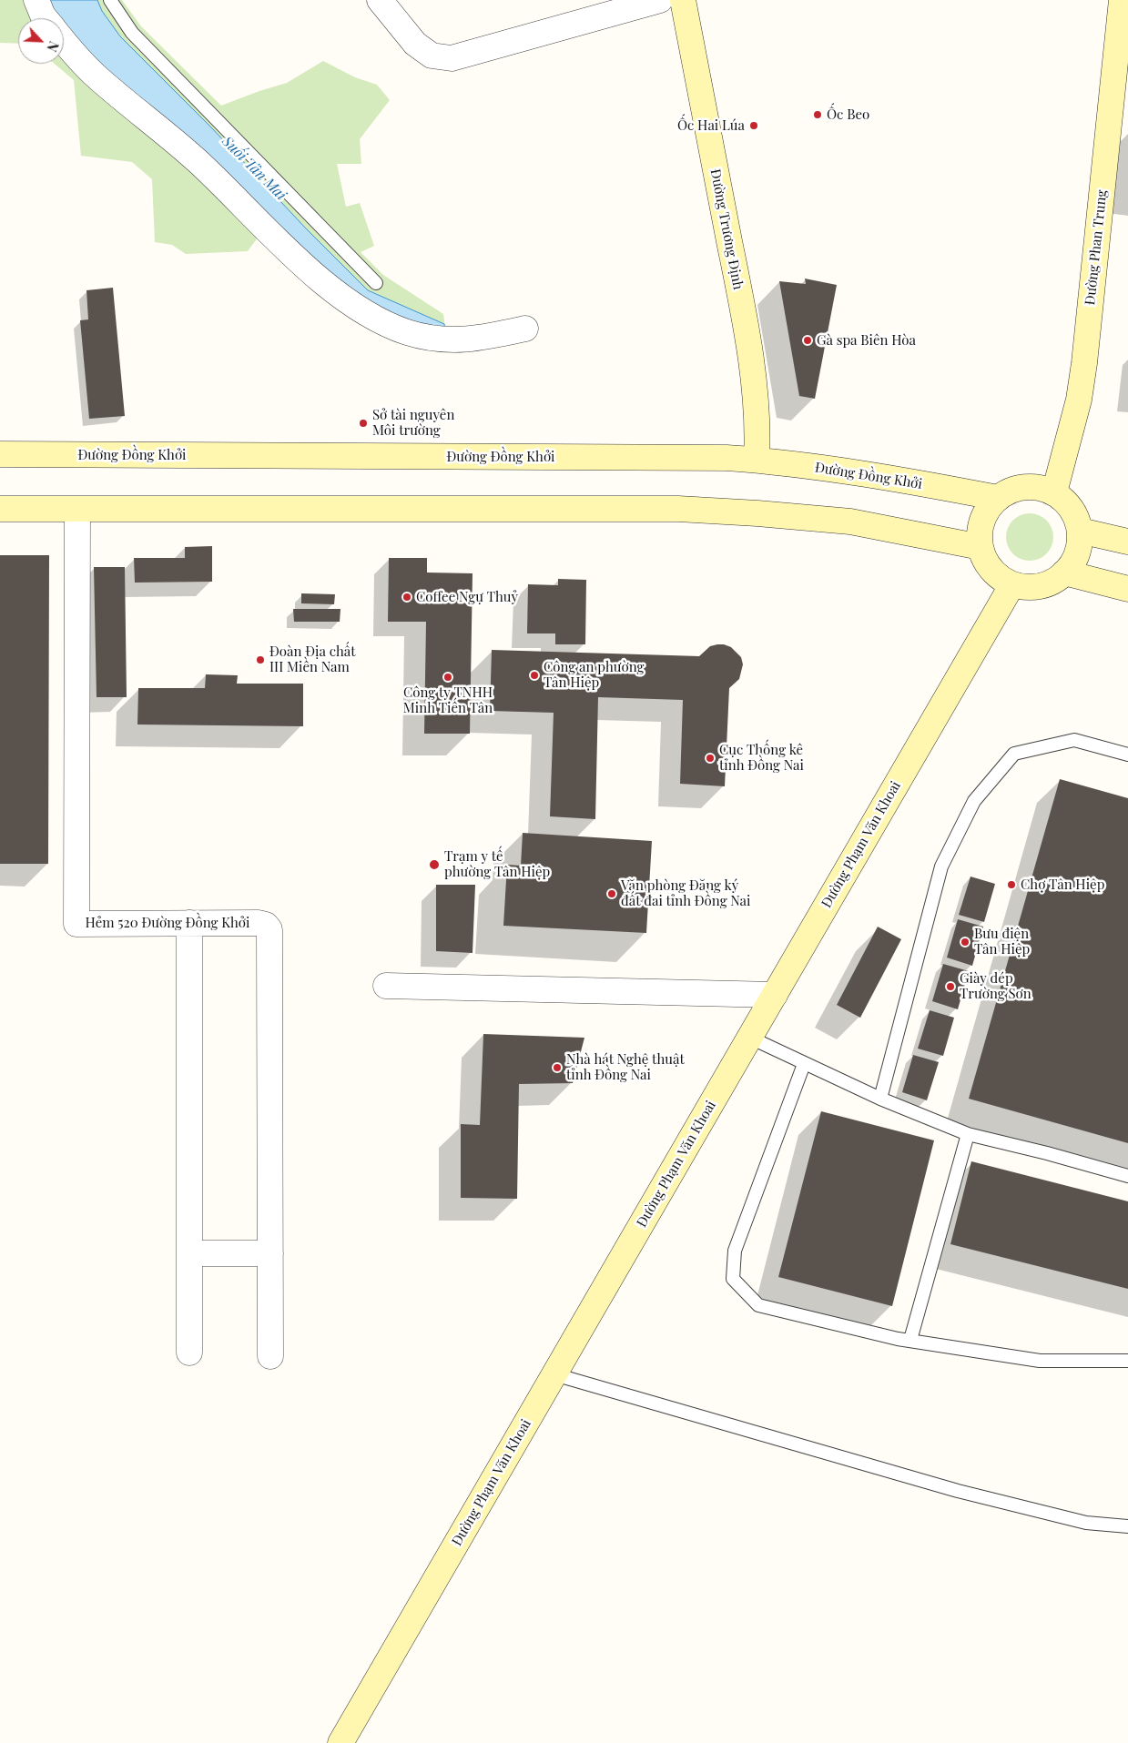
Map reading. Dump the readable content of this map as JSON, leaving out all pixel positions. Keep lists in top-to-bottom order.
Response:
{
  "streets": {
    "main road": [
      "Đường Trương Định",
      "Đường Phan Trung",
      "Đường Đồng Khởi",
      "Đường Phạm Văn Khoai"
    ],
    "street": ["Hẻm 520 Đường Đồng Khởi"]
  },
  "crossings": [
    ["Đường Trương Định", "Đường Đồng Khởi"],
    ["Đường Phan Trung", "Đường Đồng Khởi"],
    ["Đường Phan Trung", "Đường Phạm Văn Khoai"],
    ["Đường Đồng Khởi", "Đường Phạm Văn Khoai"]
  ],
  "water": ["Suối Tân Mai"],
  "places": [
    "Ốc Beo",
    "Ốc Hai Lúa",
    "Gà spa Biên Hòa",
    "Sở tài nguyên Môi trường",
    "Coffee Ngự Thuỷ",
    "Đoàn Địa chất III Miền Nam",
    "Công an phường Tân Hiệp",
    "Công ty TNHH Minh Tiến Tân",
    "Cục Thống kê tỉnh Đồng Nai",
    "Trạm y tế phường Tân Hiệp",
    "Chợ Tân Hiệp",
    "Văn phòng Đăng ký đất đai tỉnh Đồng Nai",
    "Bưu điện Tân Hiệp",
    "Giày dép Trường Sơn",
    "Nhà hát Nghệ thuật tỉnh Đồng Nai"
  ],
  "north": "bottom right"
}
